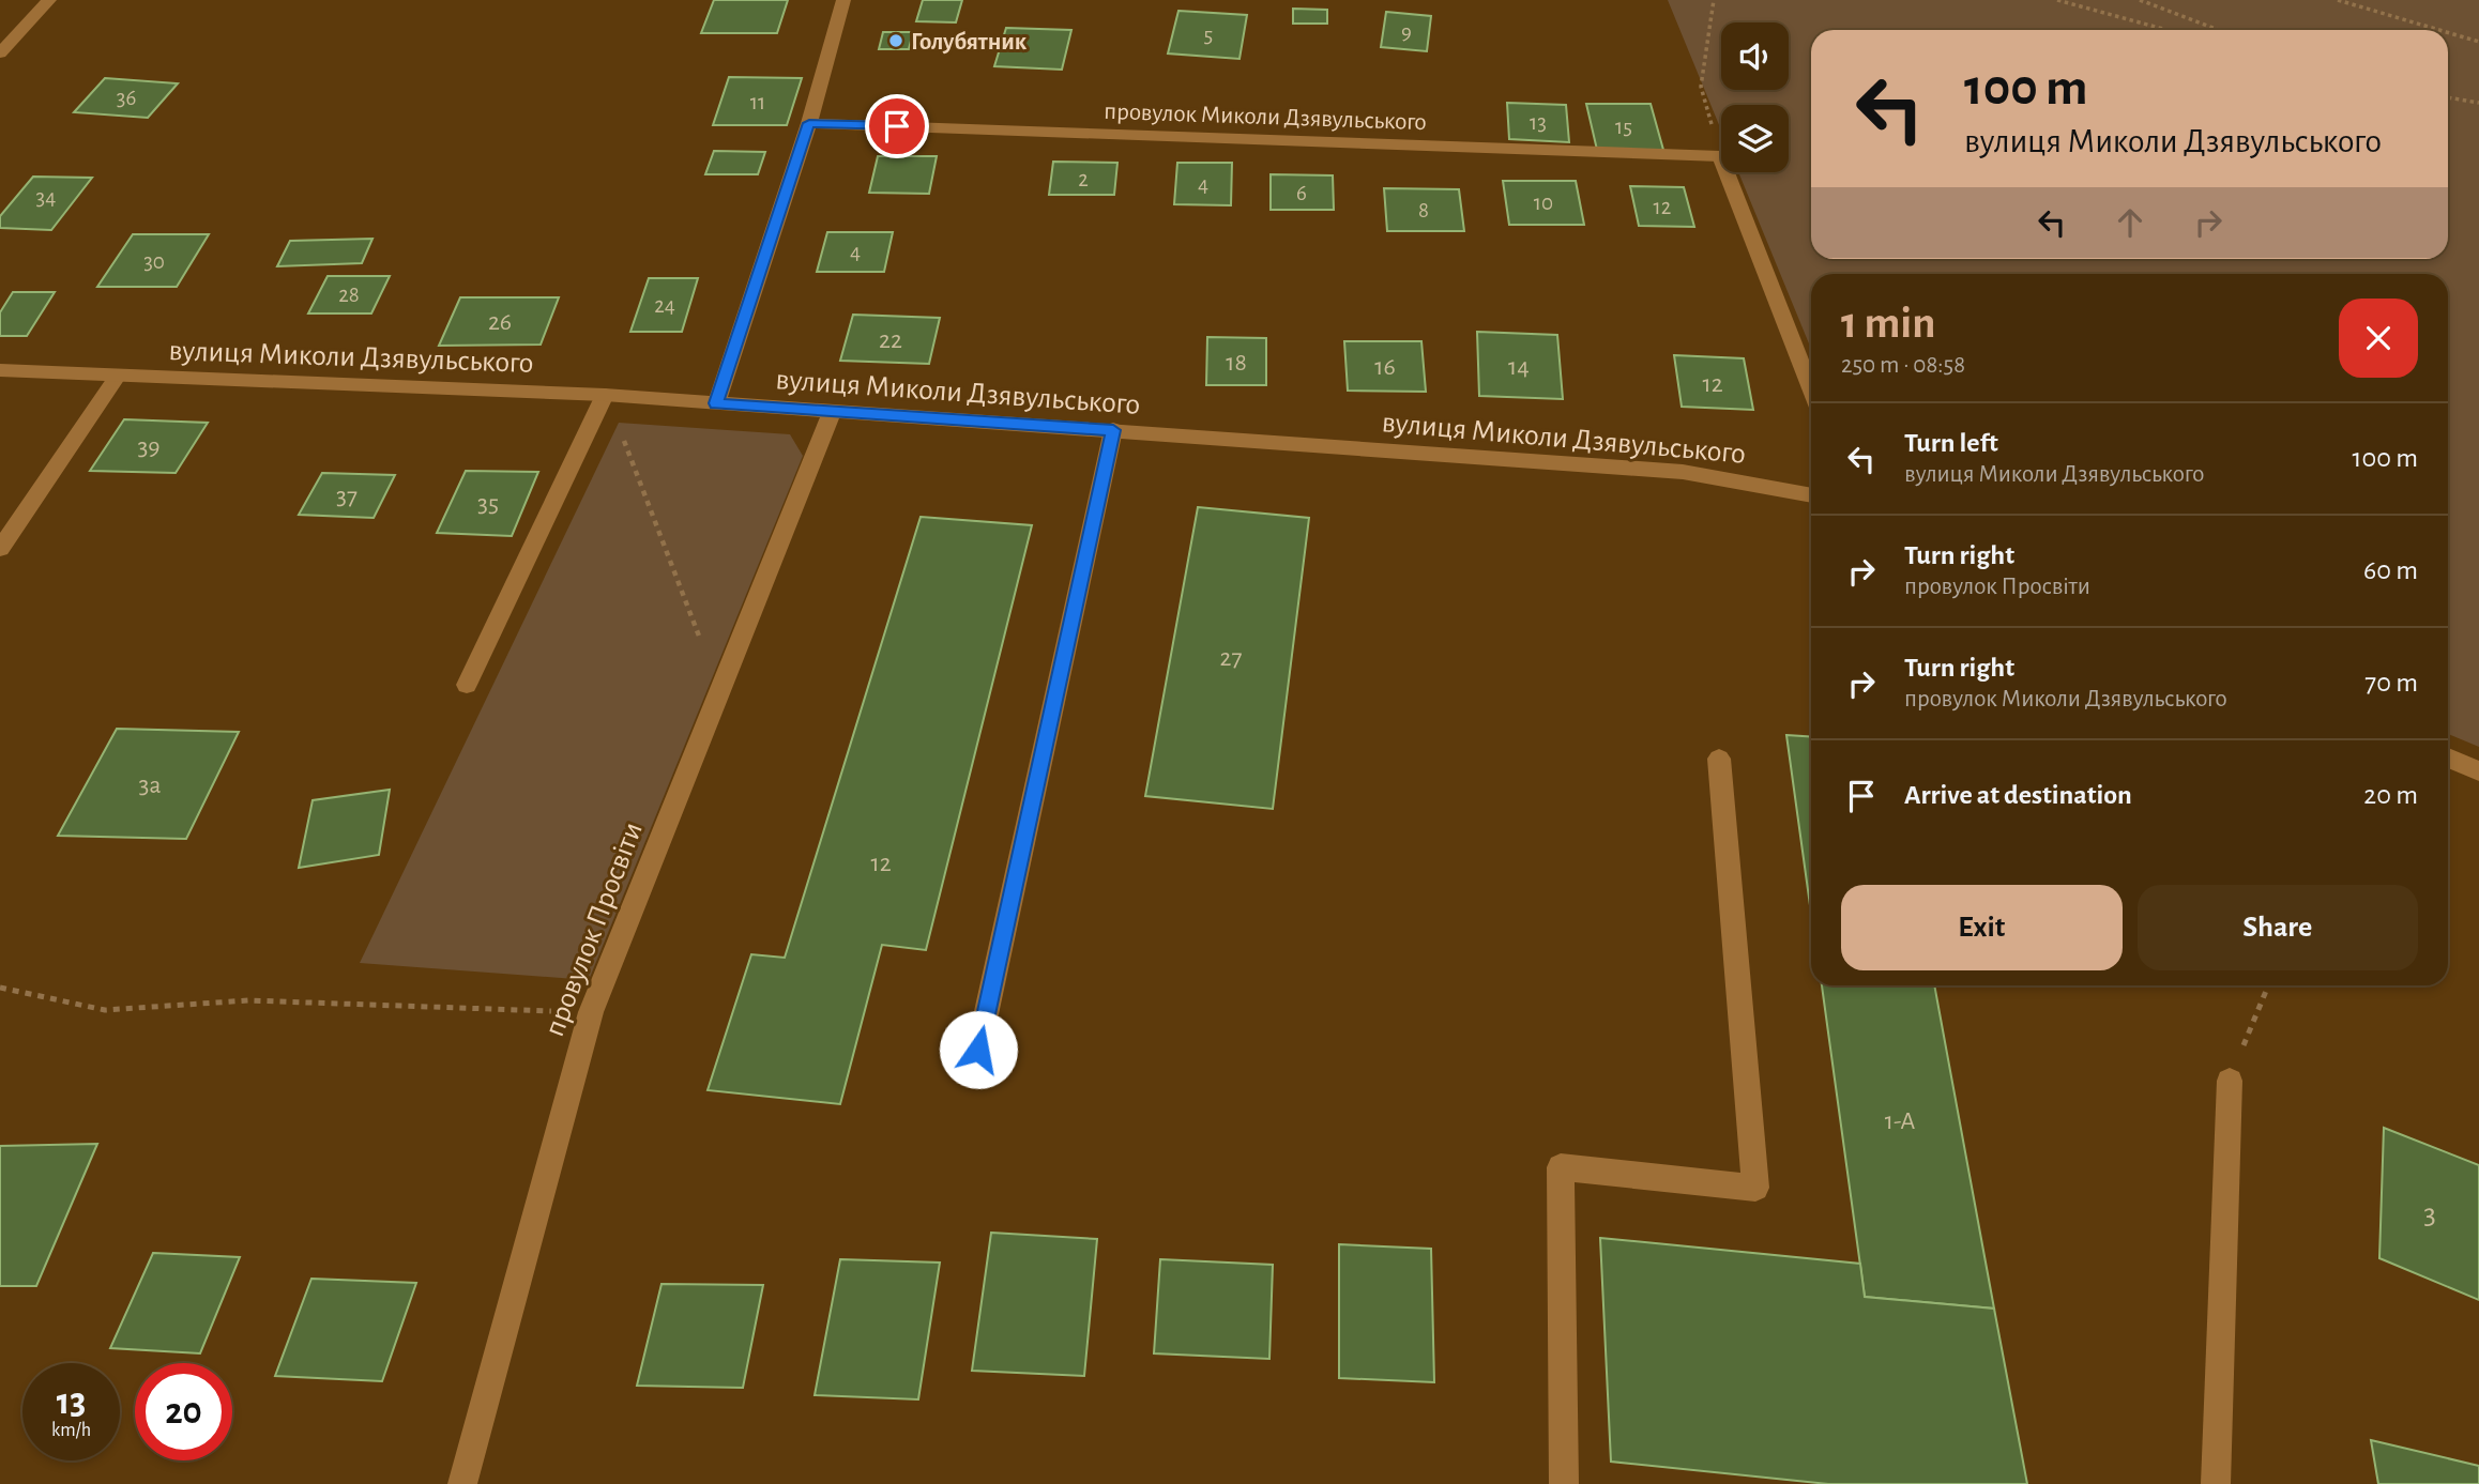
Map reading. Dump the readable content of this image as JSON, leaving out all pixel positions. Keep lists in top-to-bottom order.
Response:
{
  "streets": {
    "street": ["провулок Миколи Дзявульського", "вулиця Миколи Дзявульського", "провулок Просвіти"]
  },
  "crossings": [
    ["вулиця Миколи Дзявульського", "провулок Просвіти"]
  ],
  "places": ["Голубятник"],
  "house_numbers": [
    "9",
    "5",
    "36",
    "11",
    "13",
    "15",
    "2",
    "4",
    "6",
    "34",
    "10",
    "12",
    "8",
    "4",
    "30",
    "28",
    "24",
    "26",
    "22",
    "18",
    "16",
    "14",
    "12",
    "39",
    "37",
    "35",
    "27",
    "3а",
    "12",
    "1-А",
    "3"
  ],
  "page": {
    "turn": ["100 m", "вулиця Миколи Дзявульського"],
    "heading": ["1 min", "250 m · 08:58"],
    "list": [
      {
        "name": "Turn left",
        "note": "вулиця Миколи Дзявульського",
        "value": "100 m"
      },
      {
        "name": "Turn right",
        "note": "провулок Просвіти",
        "value": "60 m"
      },
      {
        "name": "Turn right",
        "note": "провулок Миколи Дзявульського",
        "value": "70 m"
      },
      {
        "name": "Arrive at destination",
        "value": "20 m"
      }
    ],
    "buttons": ["Exit", "Share"],
    "speed": "13 km/h",
    "limit": "20"
  }
}
